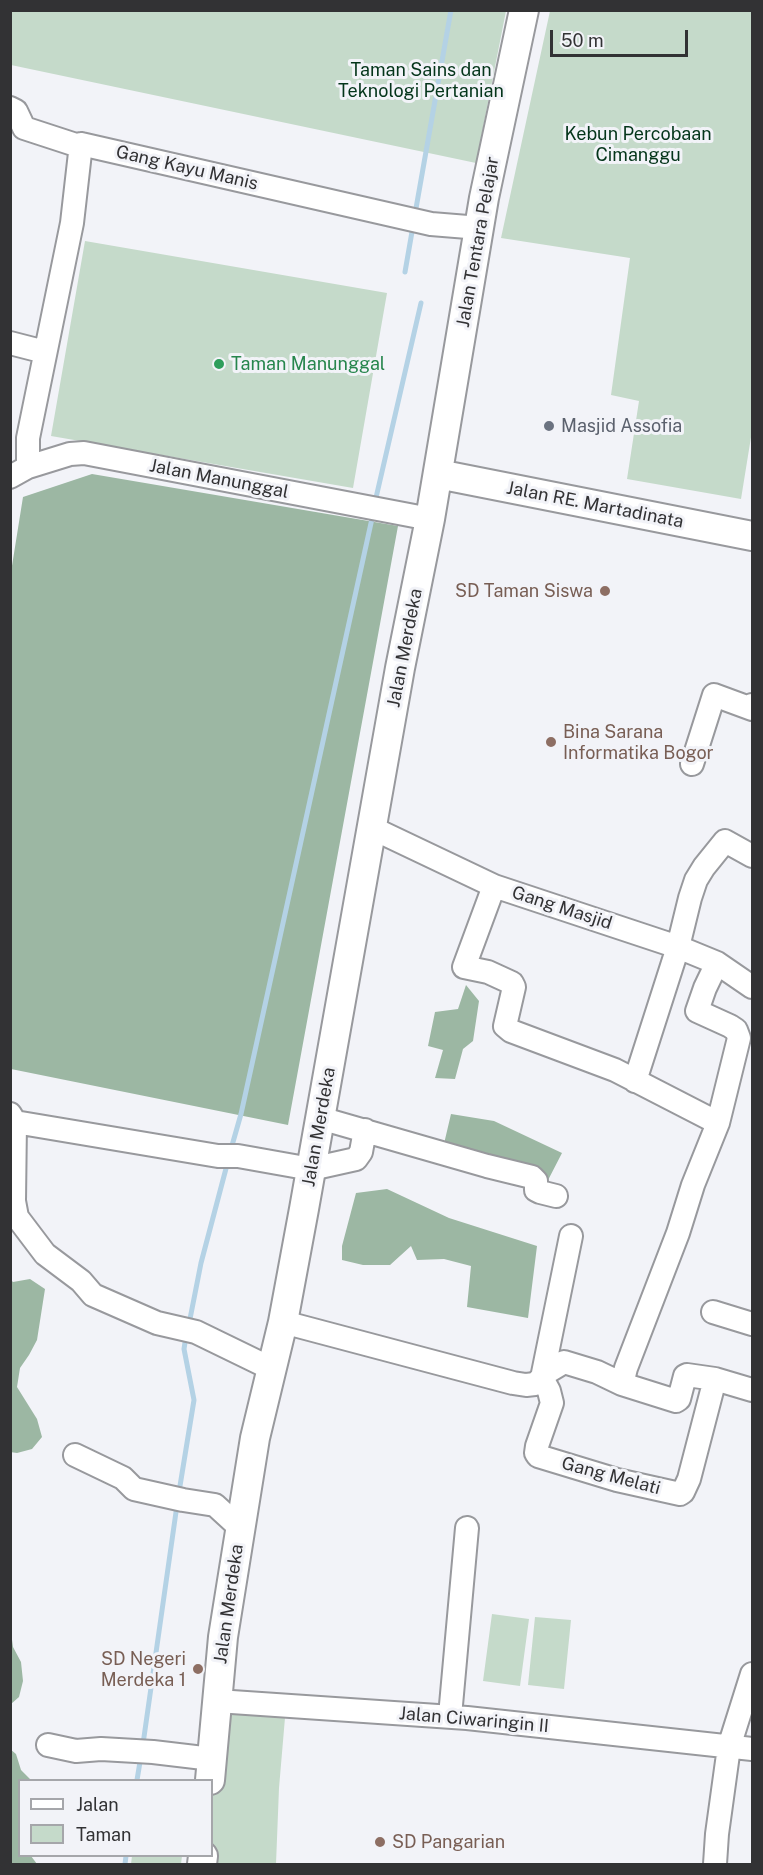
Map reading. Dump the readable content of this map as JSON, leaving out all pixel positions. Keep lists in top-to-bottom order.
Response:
{
  "streets": {
    "main road": ["Jalan Tentara Pelajar", "Jalan RE. Martadinata", "Jalan Merdeka"],
    "street": [
      "Gang Kayu Manis",
      "Jalan Manunggal",
      "Gang Masjid",
      "Gang Melati",
      "Jalan Ciwaringin II"
    ]
  },
  "crossings": [
    ["Gang Kayu Manis", "Jalan Tentara Pelajar"],
    ["Jalan Tentara Pelajar", "Jalan RE. Martadinata"],
    ["Jalan Tentara Pelajar", "Jalan Merdeka"],
    ["Jalan Manunggal", "Jalan Merdeka"],
    ["Jalan RE. Martadinata", "Jalan Merdeka"],
    ["Jalan Merdeka", "Gang Masjid"],
    ["Jalan Merdeka", "Jalan Ciwaringin II"]
  ],
  "parks": ["Taman Sains dan Teknologi Pertanian", "Kebun Percobaan Cimanggu"],
  "places": [
    "Taman Manunggal",
    "Masjid Assofia",
    "SD Taman Siswa",
    "Bina Sarana Informatika Bogor",
    "SD Negeri Merdeka 1",
    "SD Pangarian"
  ],
  "legend": ["Jalan", "Taman"],
  "scale_bar": "50 m"
}
